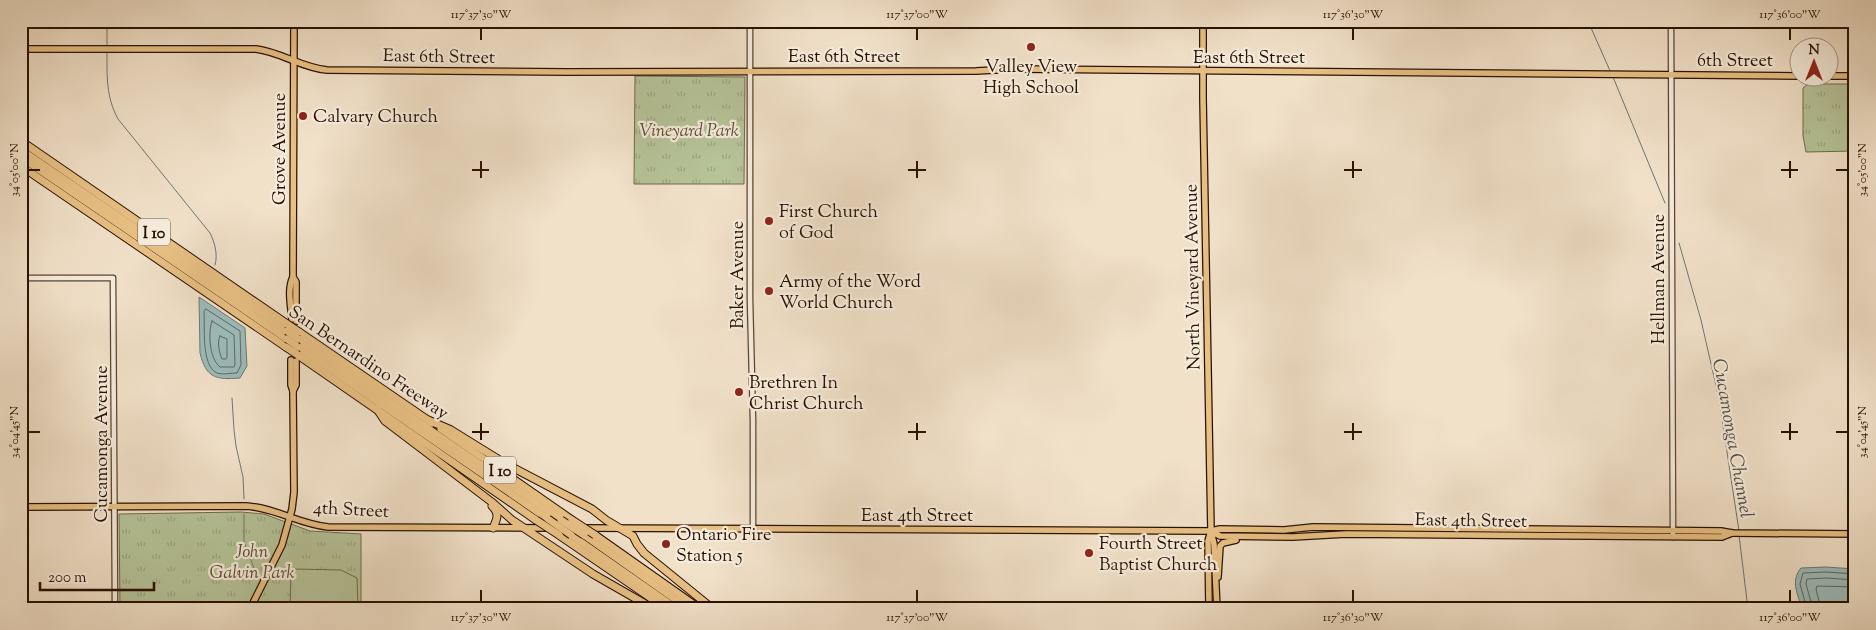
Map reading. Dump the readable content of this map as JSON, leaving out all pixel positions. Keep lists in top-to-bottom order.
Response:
{
  "streets": {
    "highway": ["I 10", "San Bernardino Freeway"],
    "main road": [
      "East 6th Street",
      "6th Street",
      "Grove Avenue",
      "North Vineyard Avenue",
      "4th Street",
      "East 4th Street"
    ],
    "street": ["Baker Avenue", "Hellman Avenue", "Cucamonga Avenue"]
  },
  "crossings": [
    ["East 6th Street", "6th Street"],
    ["East 6th Street", "Grove Avenue"],
    ["East 6th Street", "Baker Avenue"],
    ["East 6th Street", "North Vineyard Avenue"],
    ["East 6th Street", "Hellman Avenue"],
    ["6th Street", "Hellman Avenue"],
    ["Grove Avenue", "San Bernardino Freeway"],
    ["Baker Avenue", "East 4th Street"],
    ["North Vineyard Avenue", "East 4th Street"],
    ["Hellman Avenue", "East 4th Street"],
    ["Cucamonga Avenue", "4th Street"],
    ["4th Street", "East 4th Street"]
  ],
  "water": ["Cucamonga Channel"],
  "parks": ["Vineyard Park", "John Galvin Park"],
  "places": [
    "Valley View High School",
    "Calvary Church",
    "First Church of God",
    "Army of the Word World Church",
    "Brethren In Christ Church",
    "Ontario Fire Station 5",
    "Fourth Street Baptist Church"
  ],
  "scale_bar": "200 m",
  "north": "top",
  "coordinates": [
    "117°37'30\"W",
    "117°37'00\"W",
    "117°36'30\"W",
    "117°36'00\"W",
    "34°05'00\"N",
    "34°04'45\"N"
  ]
}
